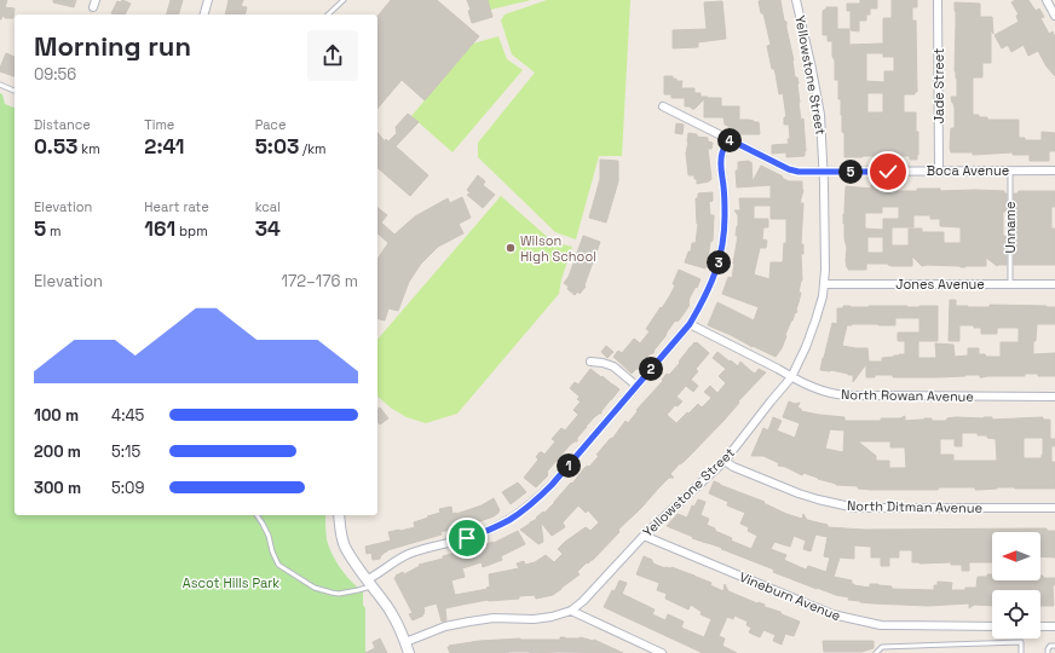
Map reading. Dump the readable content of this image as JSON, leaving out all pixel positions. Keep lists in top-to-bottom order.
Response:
{
  "streets": {
    "street": [
      "Yellowstone Street",
      "Jade Street",
      "Boca Avenue",
      "Jones Avenue",
      "North Rowan Avenue",
      "North Ditman Avenue",
      "Vineburn Avenue"
    ],
    "lane": ["Unname"]
  },
  "crossings": [
    ["Yellowstone Street", "Boca Avenue"],
    ["Yellowstone Street", "Jones Avenue"],
    ["Yellowstone Street", "North Rowan Avenue"],
    ["Yellowstone Street", "North Ditman Avenue"],
    ["Yellowstone Street", "Vineburn Avenue"],
    ["Jade Street", "Boca Avenue"],
    ["Boca Avenue", "Unname"],
    ["Unname", "Jones Avenue"]
  ],
  "parks": ["Ascot Hills Park"],
  "places": ["Wilson High School"],
  "north": "left",
  "page": {
    "heading": ["Morning run", "09:56"],
    "stats": [
      ["Distance", "0.53 km"],
      ["Time", "2:41"],
      ["Pace", "5:03 /km"],
      ["Elevation", "5 m"],
      ["Heart rate", "161 bpm"],
      ["kcal", "34"]
    ],
    "pins": [
      "4",
      "5",
      "3",
      "2",
      "1"
    ],
    "chart": ["Elevation", "172–176 m"],
    "list": [
      {
        "name": "100 m",
        "note": "4:45"
      },
      {
        "name": "200 m",
        "note": "5:15"
      },
      {
        "name": "300 m",
        "note": "5:09"
      }
    ]
  }
}
